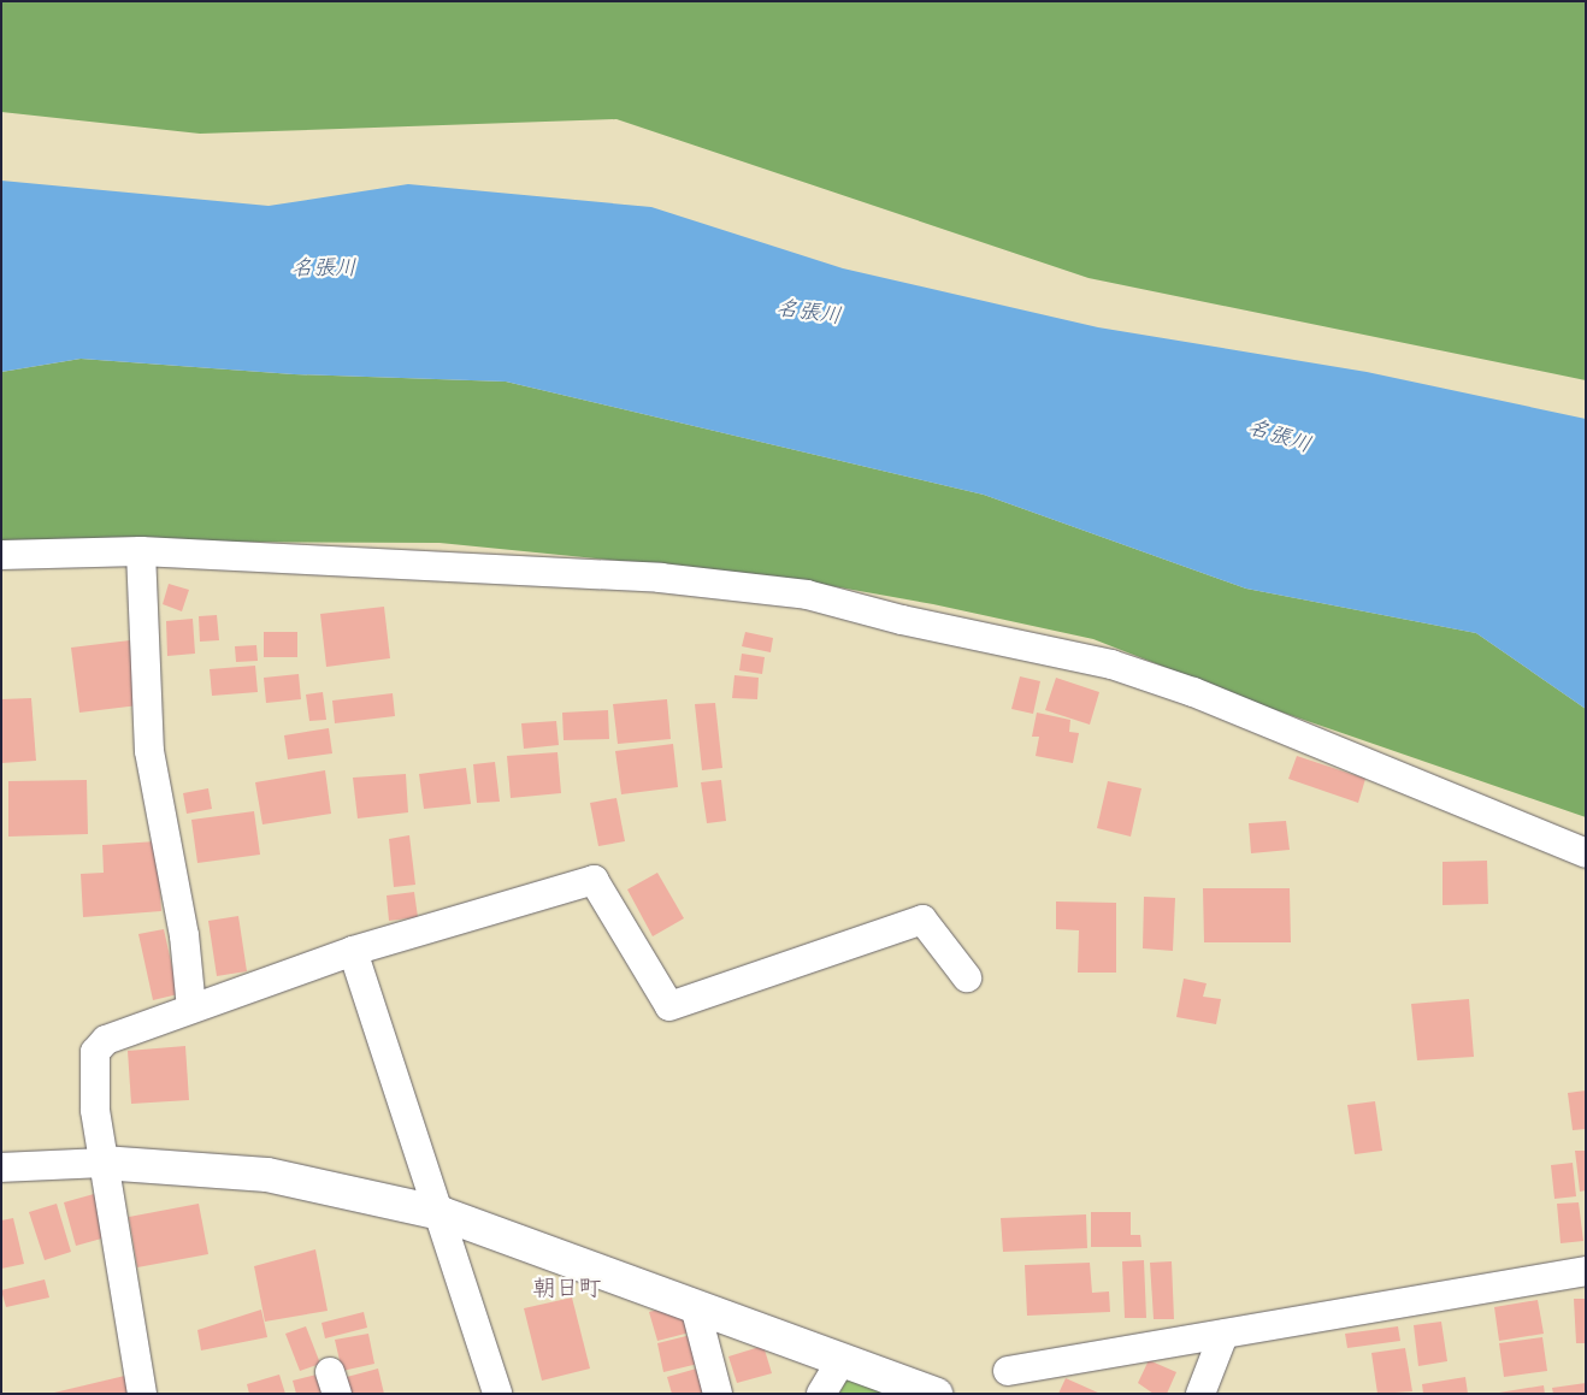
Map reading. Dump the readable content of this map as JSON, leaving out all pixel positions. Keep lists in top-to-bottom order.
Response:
{
  "districts": ["朝日町"],
  "water": ["名張川"]
}
